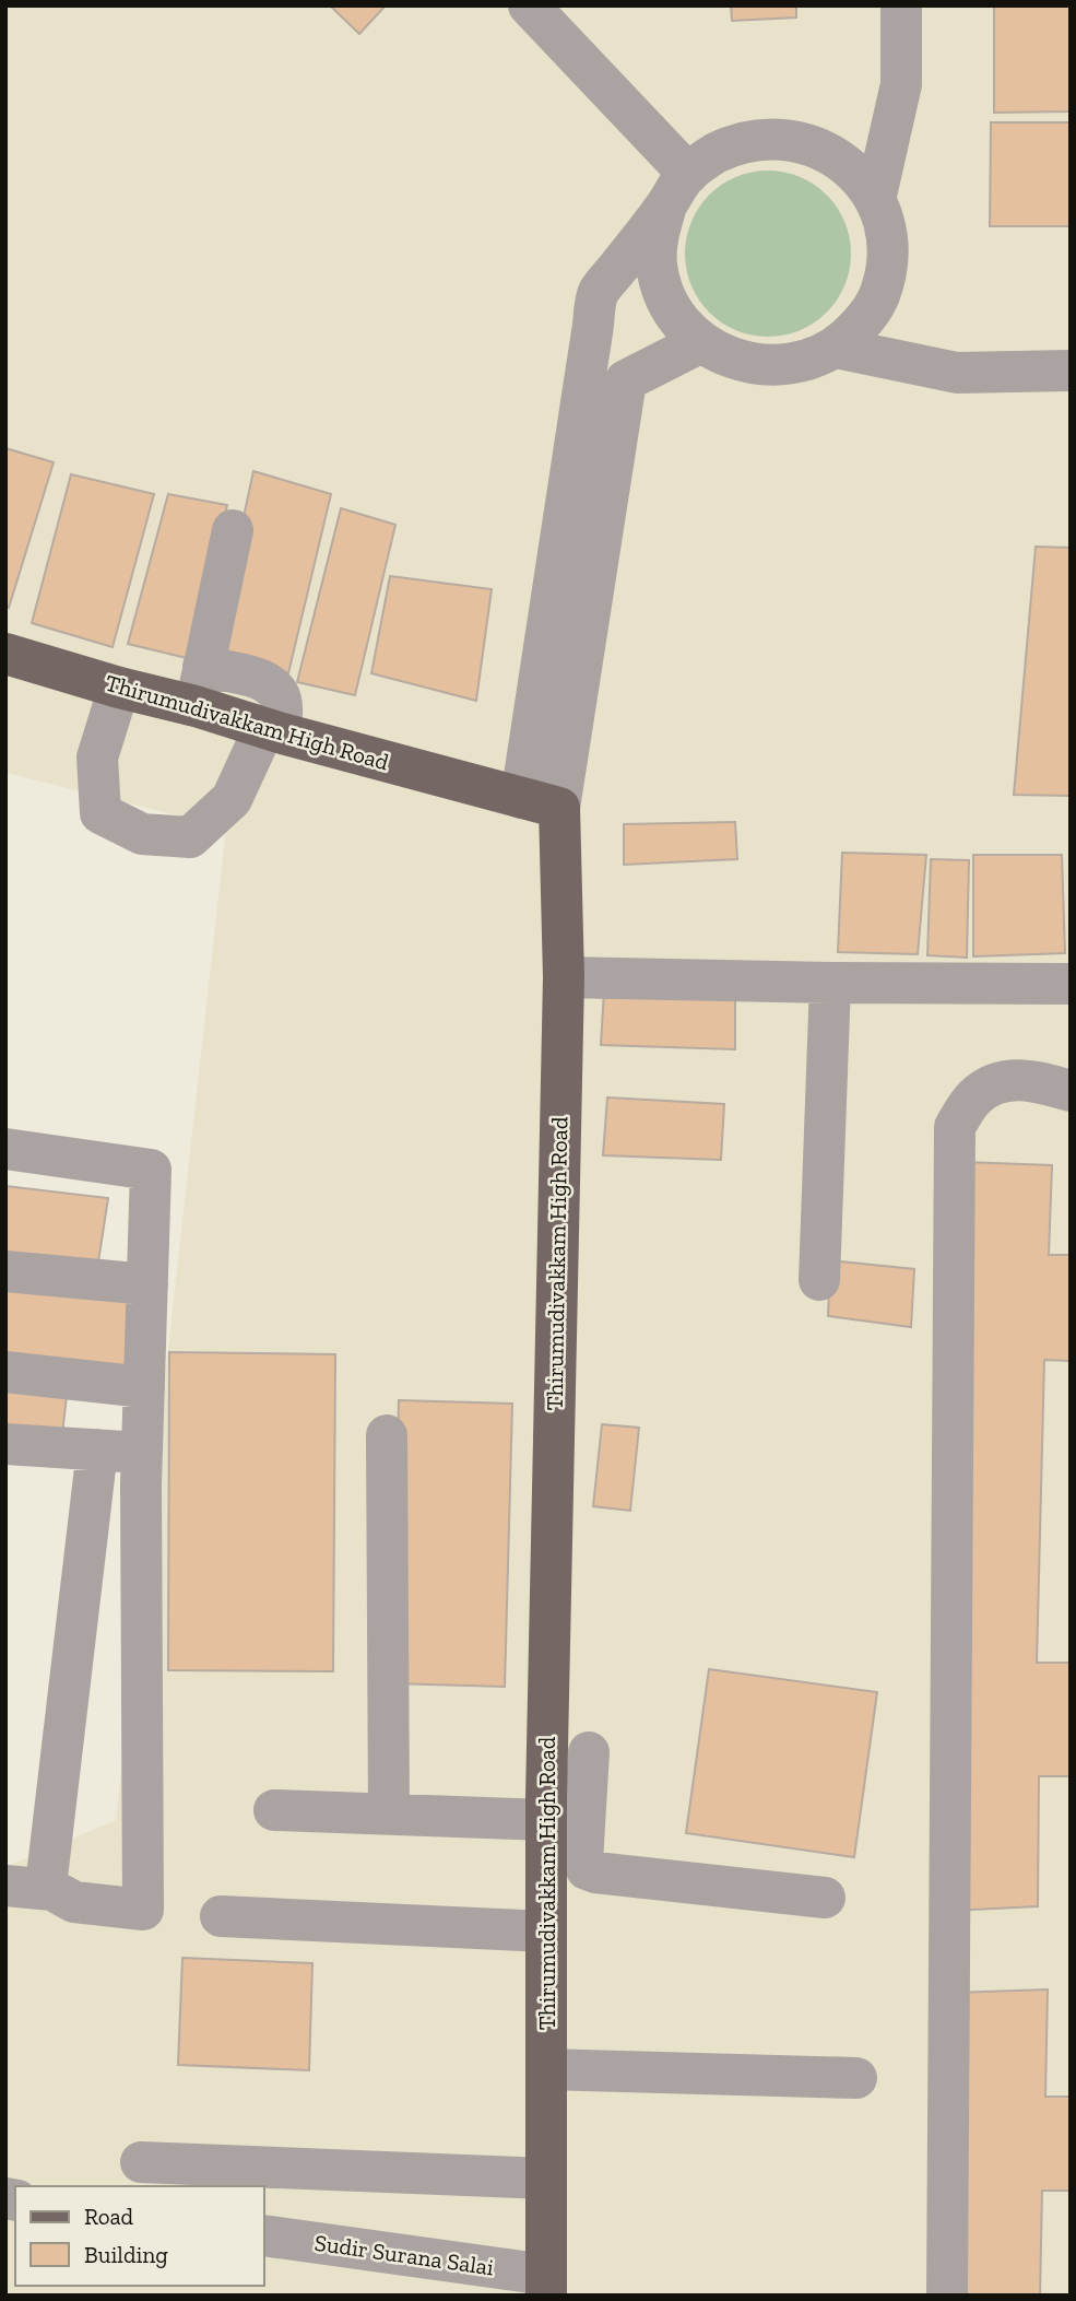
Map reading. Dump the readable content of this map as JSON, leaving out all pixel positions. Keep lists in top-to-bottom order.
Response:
{
  "streets": {
    "main road": ["Thirumudivakkam High Road"],
    "street": ["Sudir Surana Salai"]
  },
  "crossings": [
    ["Thirumudivakkam High Road", "Sudir Surana Salai"]
  ],
  "legend": ["Road", "Building"]
}
